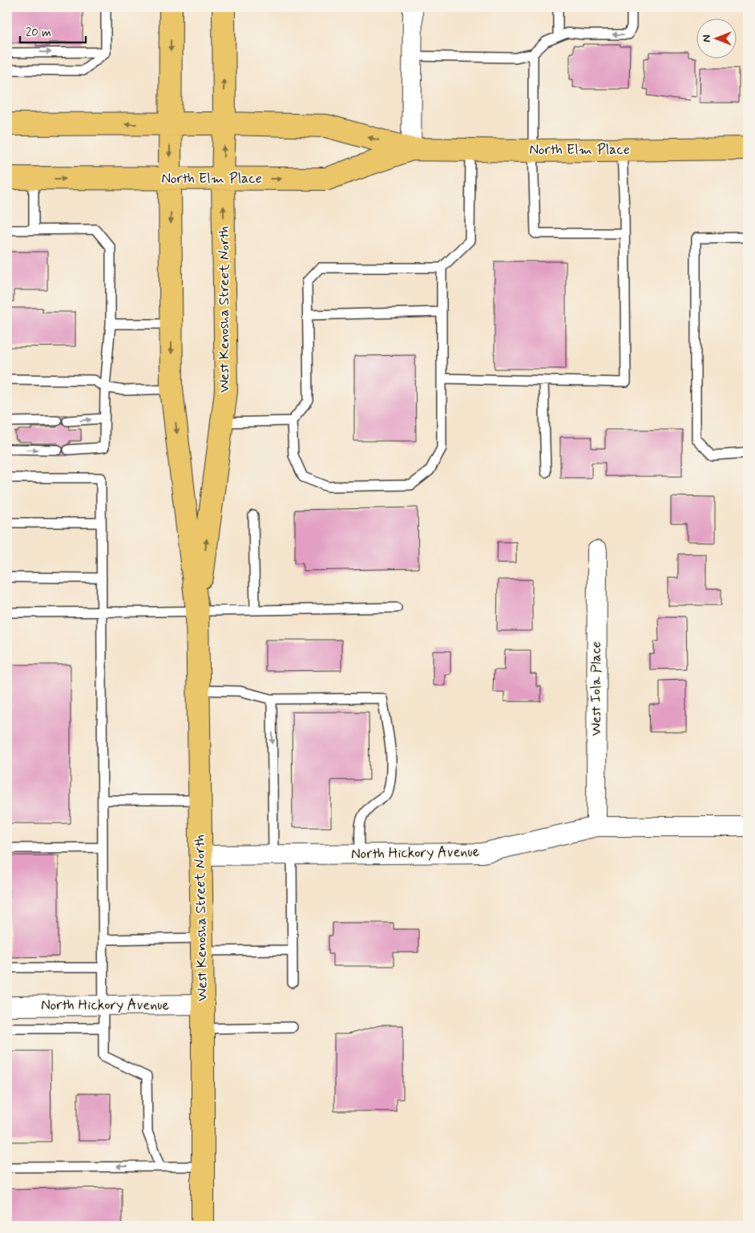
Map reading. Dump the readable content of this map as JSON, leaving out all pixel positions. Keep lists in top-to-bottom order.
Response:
{
  "streets": {
    "main road": ["North Elm Place", "West Kenosha Street North"],
    "street": ["West Iola Place", "North Hickory Avenue"]
  },
  "crossings": [
    ["North Elm Place", "West Kenosha Street North"],
    ["West Kenosha Street North", "North Hickory Avenue"],
    ["West Iola Place", "North Hickory Avenue"]
  ],
  "scale_bar": "20 m",
  "north": "left"
}
